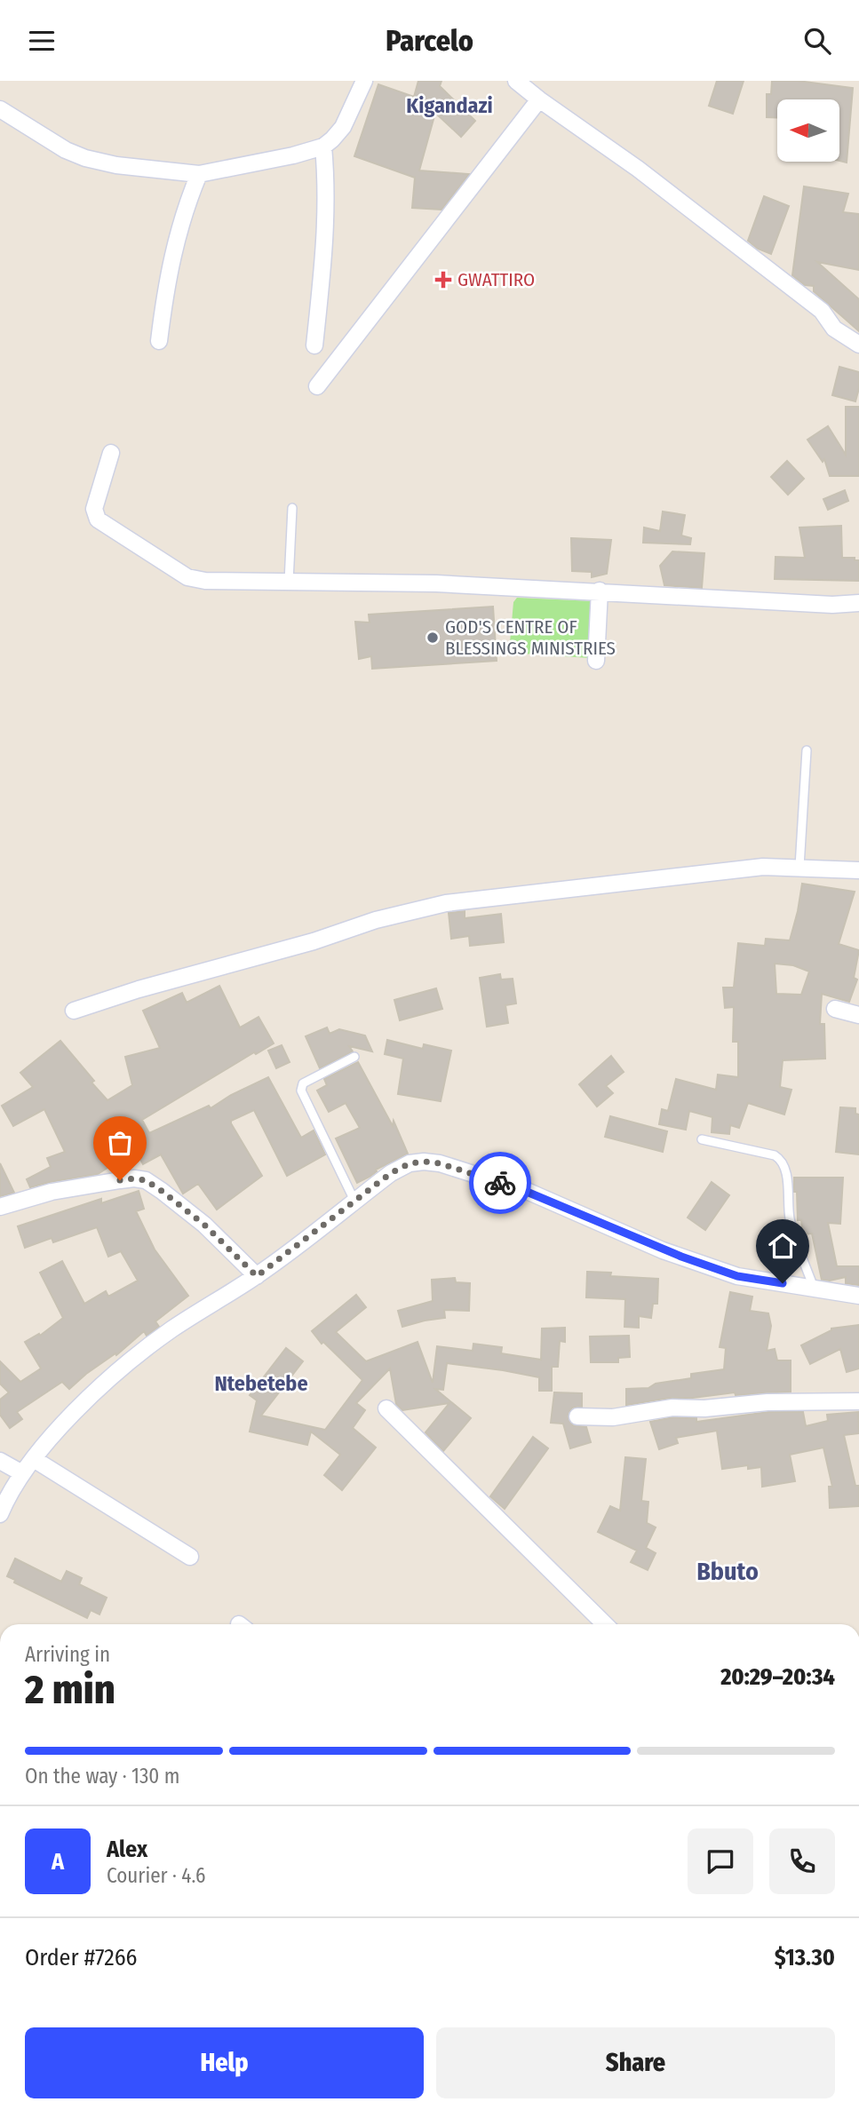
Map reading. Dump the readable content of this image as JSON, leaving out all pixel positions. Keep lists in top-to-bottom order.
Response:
{
  "districts": ["Kigandazi", "Ntebetebe", "Bbuto"],
  "places": {
    "health": ["GWATTIRO"],
    "other": ["GOD'S CENTRE OF BLESSINGS MINISTRIES"]
  },
  "north": "left",
  "page": {
    "header": "Parcelo",
    "heading": ["2 min", "Arriving in", "20:29–20:34"],
    "panel": [
      "Alex",
      "Courier · 4.6",
      "Order #7266",
      "$13.30"
    ],
    "bar": "On the way · 130 m",
    "round": "A",
    "buttons": ["Help", "Share"]
  }
}
